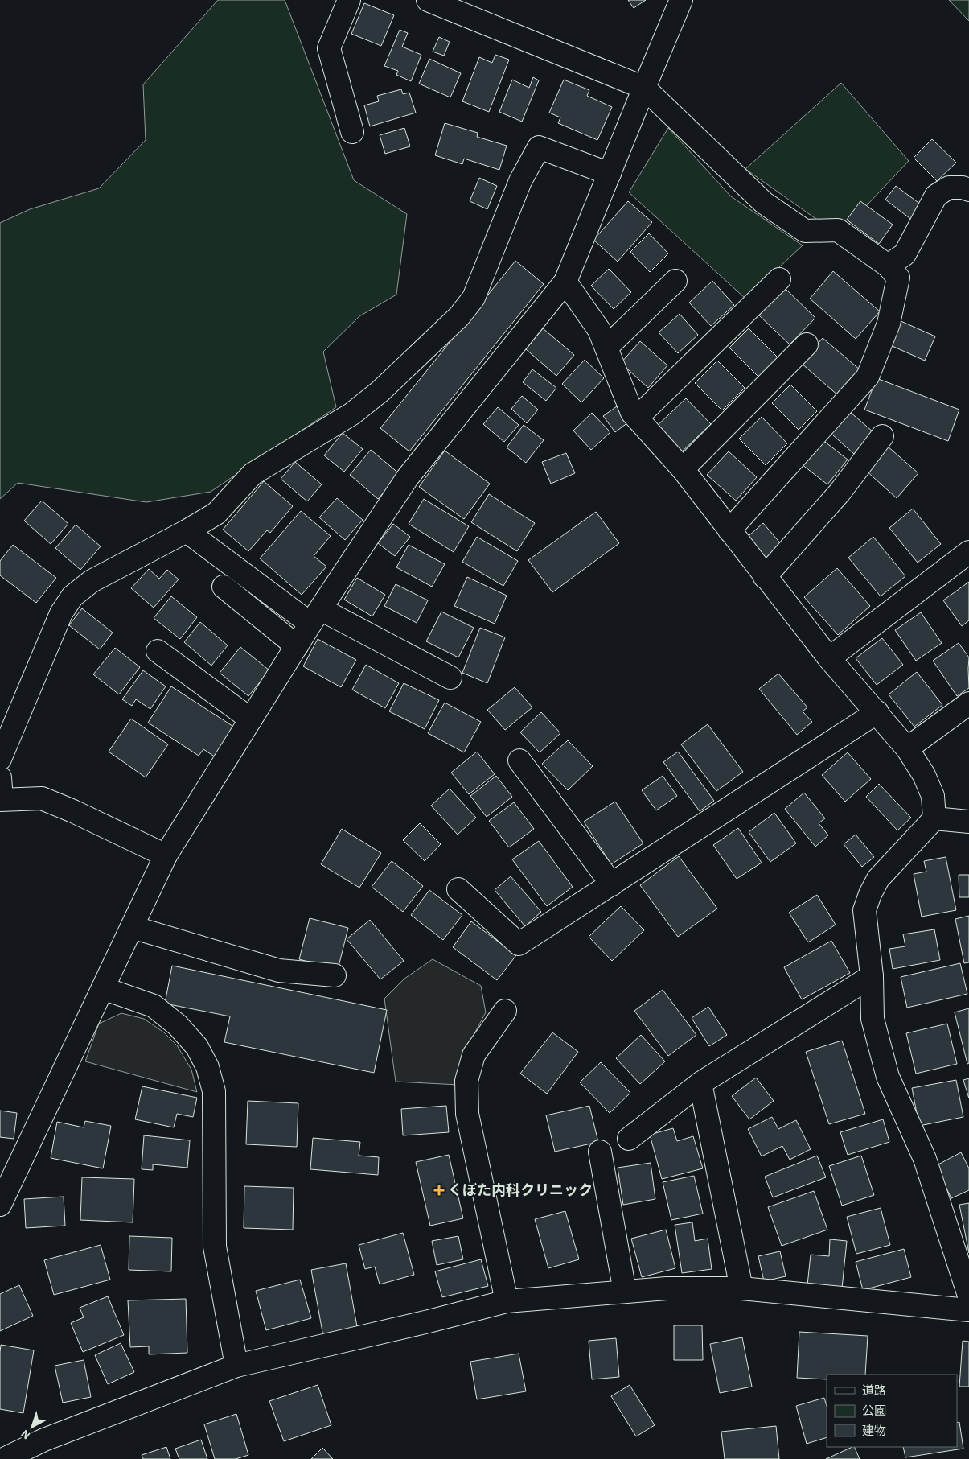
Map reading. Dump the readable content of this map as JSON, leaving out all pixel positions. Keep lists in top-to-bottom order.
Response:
{
  "places": {
    "health": ["くぼた内科クリニック"]
  },
  "legend": ["道路", "公園", "建物"],
  "north": "bottom left"
}
